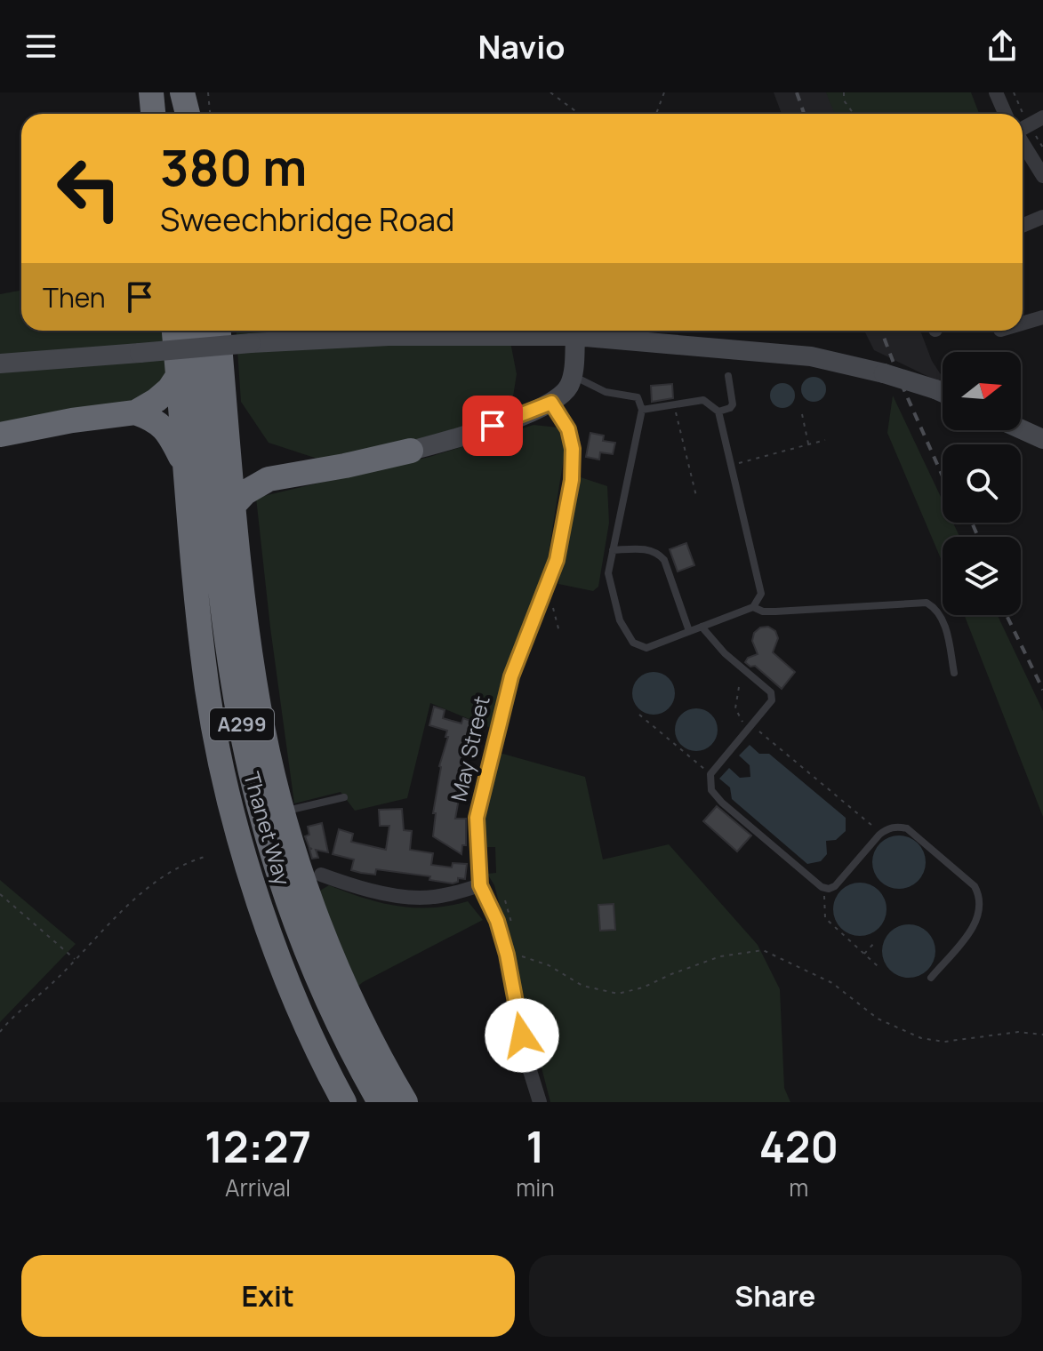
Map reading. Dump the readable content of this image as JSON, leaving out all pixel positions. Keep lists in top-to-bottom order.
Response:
{
  "streets": {
    "highway": ["A299", "Thanet Way"],
    "street": ["May Street"]
  },
  "north": "right",
  "page": {
    "header": "Navio",
    "turn": ["380 m", "Sweechbridge Road"],
    "then": "Then",
    "eta": [
      "12:27",
      "Arrival",
      "1",
      "min",
      "420",
      "m"
    ],
    "buttons": ["Exit", "Share"]
  }
}
